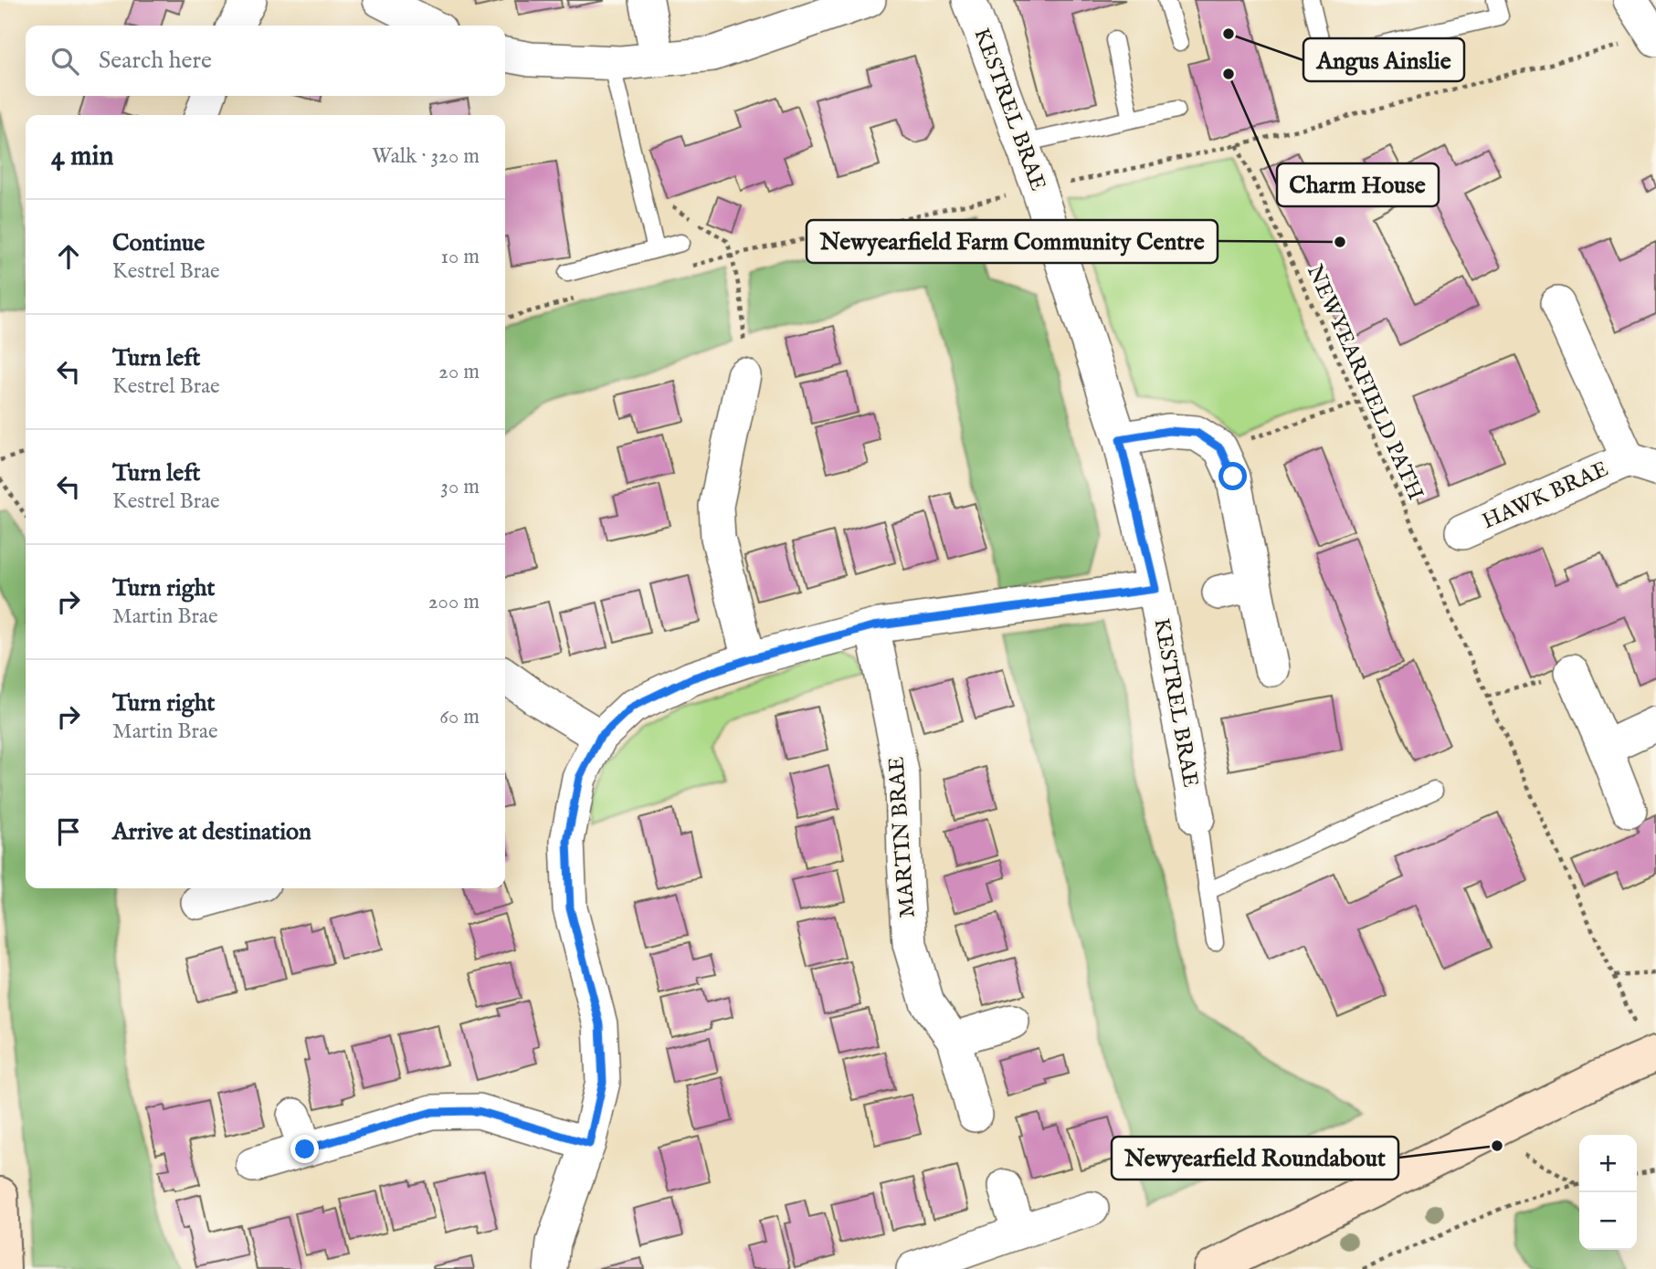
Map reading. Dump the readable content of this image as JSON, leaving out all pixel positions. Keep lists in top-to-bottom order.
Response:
{
  "streets": {
    "street": ["KESTREL BRAE", "HAWK BRAE", "MARTIN BRAE"],
    "path": ["NEWYEARFIELD PATH"]
  },
  "places": [
    "Angus Ainslie",
    "Charm House",
    "Newyearfield Farm Community Centre",
    "Newyearfield Roundabout"
  ],
  "page": {
    "search": "Search here",
    "heading": ["4 min", "Walk · 320 m"],
    "list": [
      ["Continue", "Kestrel Brae", "10 m"],
      ["Turn left", "Kestrel Brae", "20 m"],
      ["Turn left", "Kestrel Brae", "30 m"],
      ["Turn right", "Martin Brae", "200 m"],
      ["Turn right", "Martin Brae", "60 m"],
      "Arrive at destination"
    ],
    "map_buttons": ["+", "−"]
  }
}
